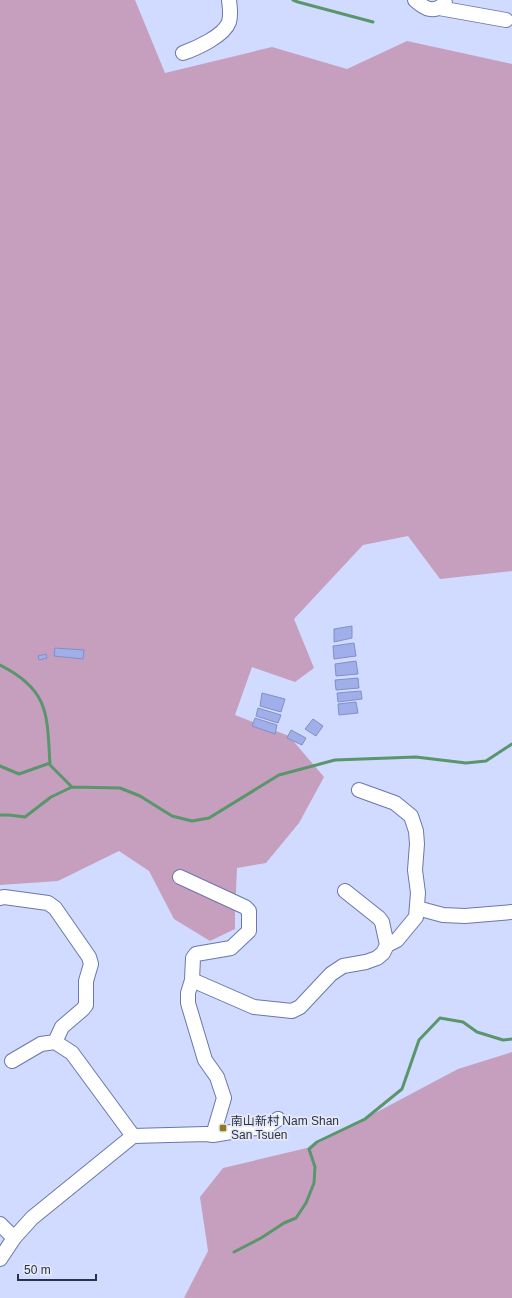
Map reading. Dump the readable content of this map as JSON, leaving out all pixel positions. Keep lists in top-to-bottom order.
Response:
{
  "places": {
    "transit": ["南山新村 Nam Shan San Tsuen"]
  },
  "scale_bar": "50 m"
}
